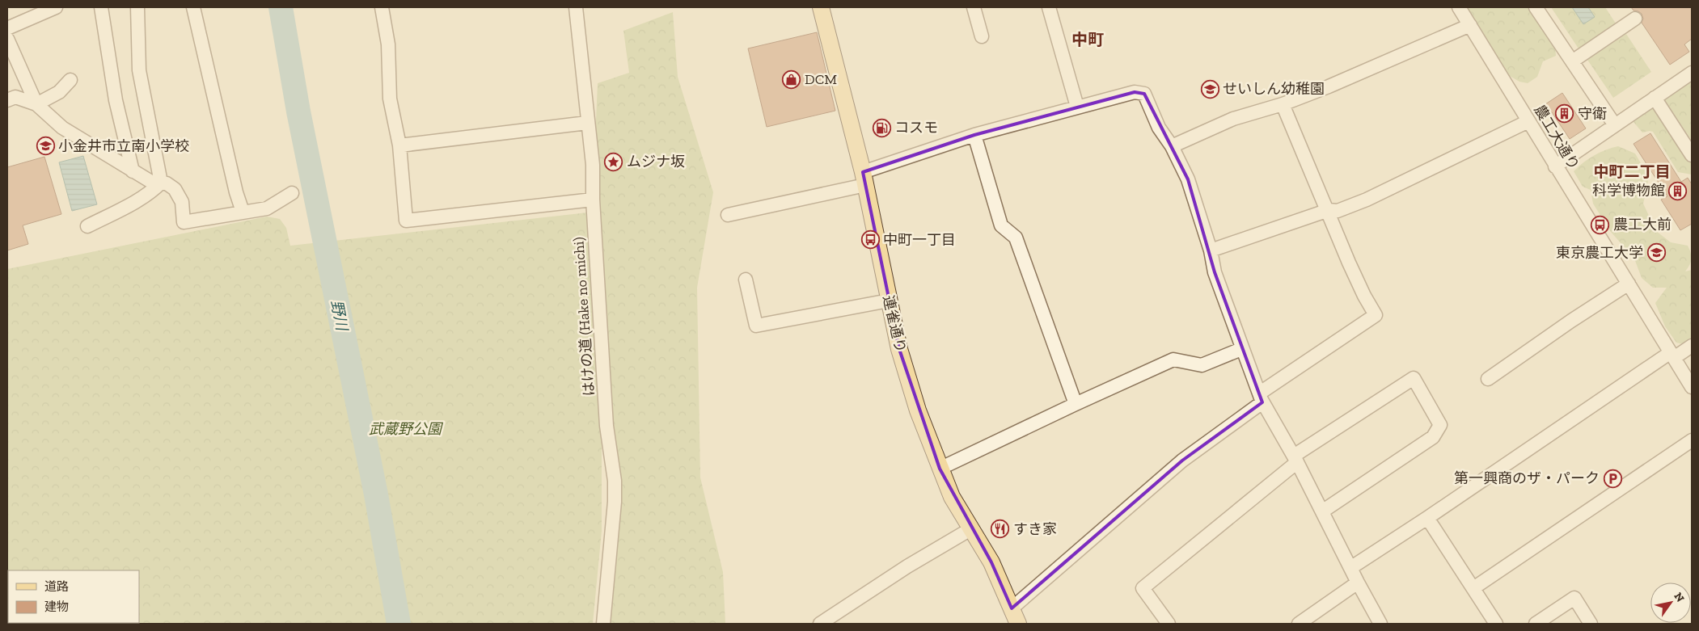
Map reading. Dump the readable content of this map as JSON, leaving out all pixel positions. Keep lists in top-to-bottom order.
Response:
{
  "streets": {
    "main road": ["連雀通り"],
    "street": ["農工大通り", "はけの道 (Hake no michi)"]
  },
  "districts": ["中町", "中町二丁目"],
  "water": ["野川"],
  "parks": ["武蔵野公園"],
  "places": {
    "shop": ["DCM"],
    "school or university": ["せいしん幼稚園", "小金井市立南小学校", "東京農工大学"],
    "building": ["守衛", "科学博物館"],
    "fuel station": ["コスモ"],
    "place": ["ムジナ坂"],
    "bus stop": ["農工大前", "中町一丁目"],
    "parking": ["第一興商のザ・パーク"],
    "restaurant": ["すき家"]
  },
  "legend": ["道路", "建物"],
  "north": "top right"
}
